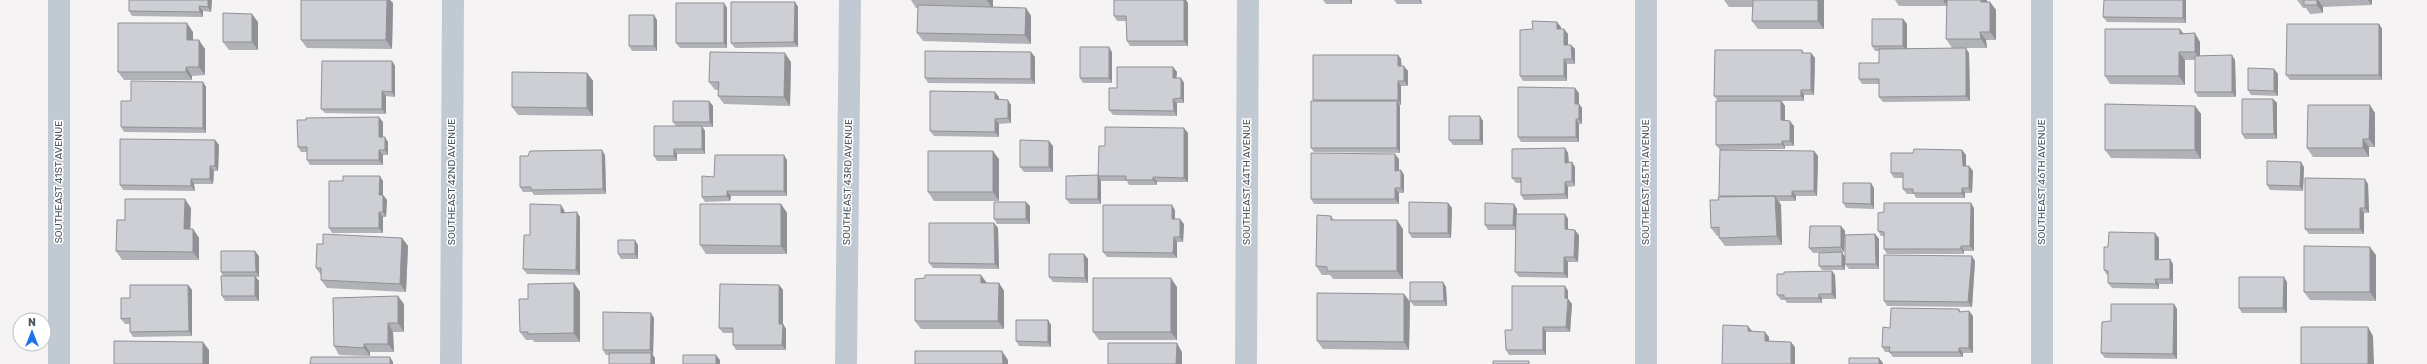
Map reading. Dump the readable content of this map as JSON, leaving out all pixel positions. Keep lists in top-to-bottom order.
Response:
{
  "streets": {
    "street": [
      "SOUTHEAST 41ST AVENUE",
      "SOUTHEAST 42ND AVENUE",
      "SOUTHEAST 43RD AVENUE",
      "SOUTHEAST 44TH AVENUE",
      "SOUTHEAST 45TH AVENUE",
      "SOUTHEAST 46TH AVENUE"
    ]
  },
  "north": "top"
}
